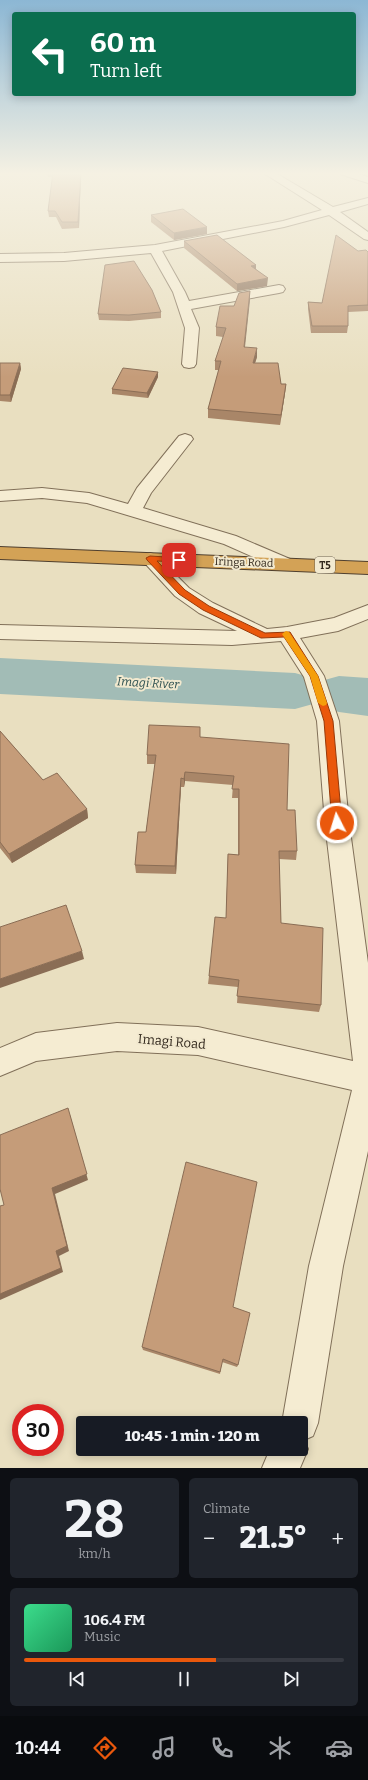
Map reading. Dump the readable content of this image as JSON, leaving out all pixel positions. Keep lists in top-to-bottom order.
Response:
{
  "streets": {
    "highway": ["Iringa Road", "T5"],
    "street": ["Imagi Road"]
  },
  "water": ["Imagi River"],
  "page": {
    "turn": ["60 m", "Turn left"],
    "limit": "30",
    "trip": "10:45 · 1 min · 120 m",
    "tile": [
      ["28", "km/h"],
      "Climate"
    ],
    "heat": ["−", "21.5°", "+"],
    "song": ["106.4 FM", "Music"],
    "tabs": "10:44"
  }
}
